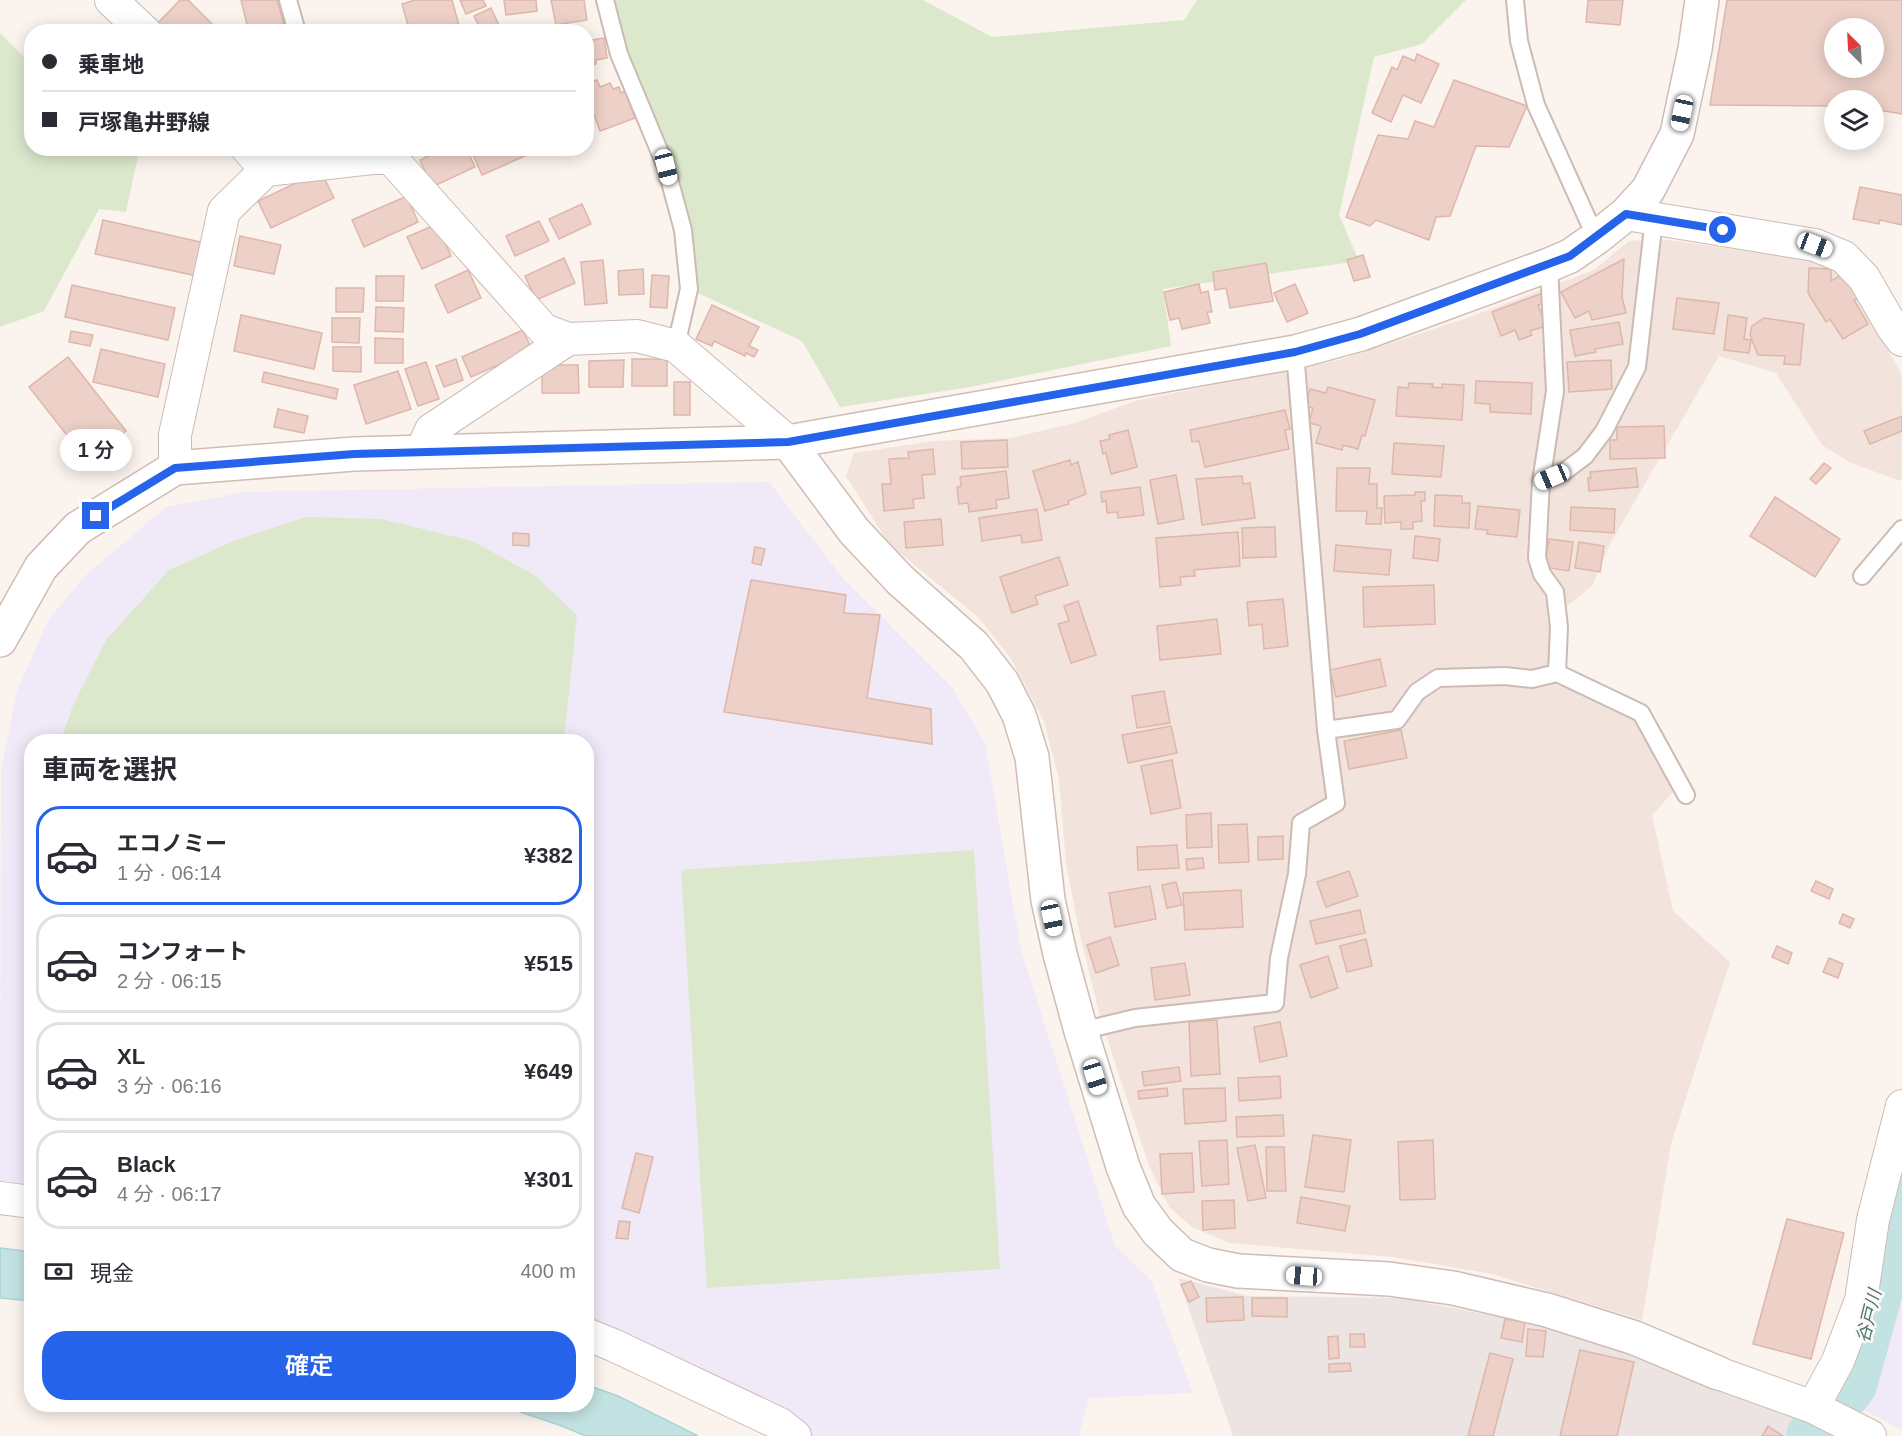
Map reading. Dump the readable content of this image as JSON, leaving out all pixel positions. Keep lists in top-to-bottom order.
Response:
{
  "water": ["谷戸川"],
  "north": "top left",
  "page": {
    "banner": ["乗車地", "戸塚亀井野線"],
    "bubble": "1 分",
    "heading": "車両を選択",
    "list": [
      {
        "name": "エコノミー",
        "note": "1 分 · 06:14",
        "value": "¥382"
      },
      {
        "name": "コンフォート",
        "note": "2 分 · 06:15",
        "value": "¥515"
      },
      {
        "name": "XL",
        "note": "3 分 · 06:16",
        "value": "¥649"
      },
      {
        "name": "Black",
        "note": "4 分 · 06:17",
        "value": "¥301"
      }
    ],
    "pay": ["現金", "400 m"],
    "buttons": "確定"
  }
}
